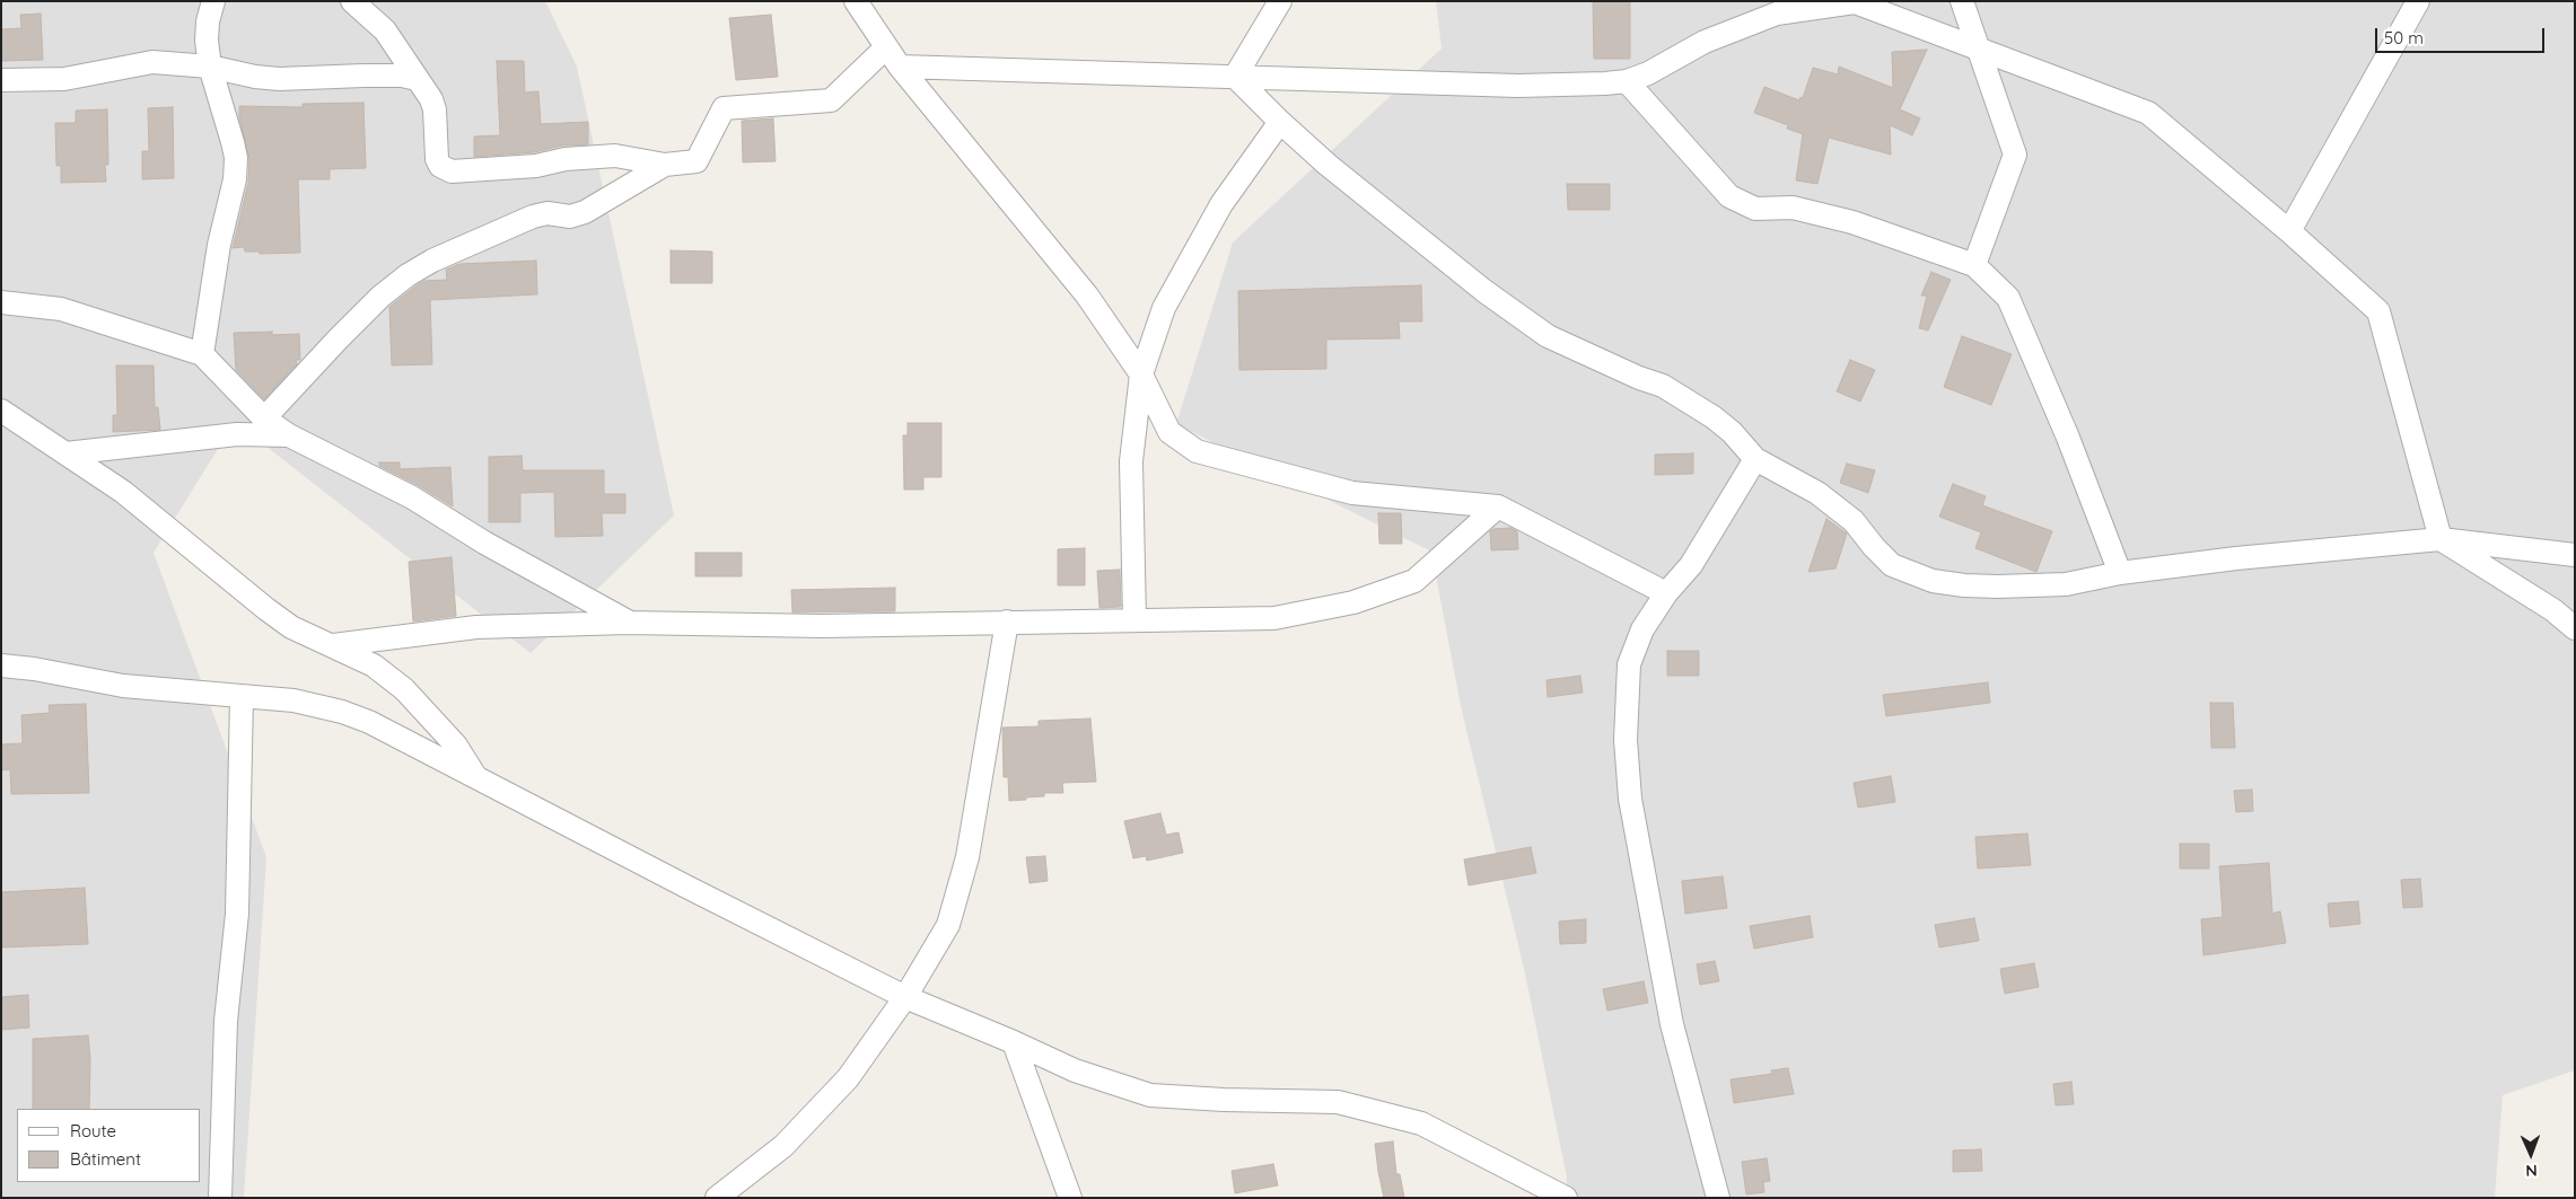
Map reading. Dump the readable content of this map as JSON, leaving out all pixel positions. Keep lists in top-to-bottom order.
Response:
{
  "legend": ["Route", "Bâtiment"],
  "scale_bar": "50 m",
  "north": "bottom"
}
